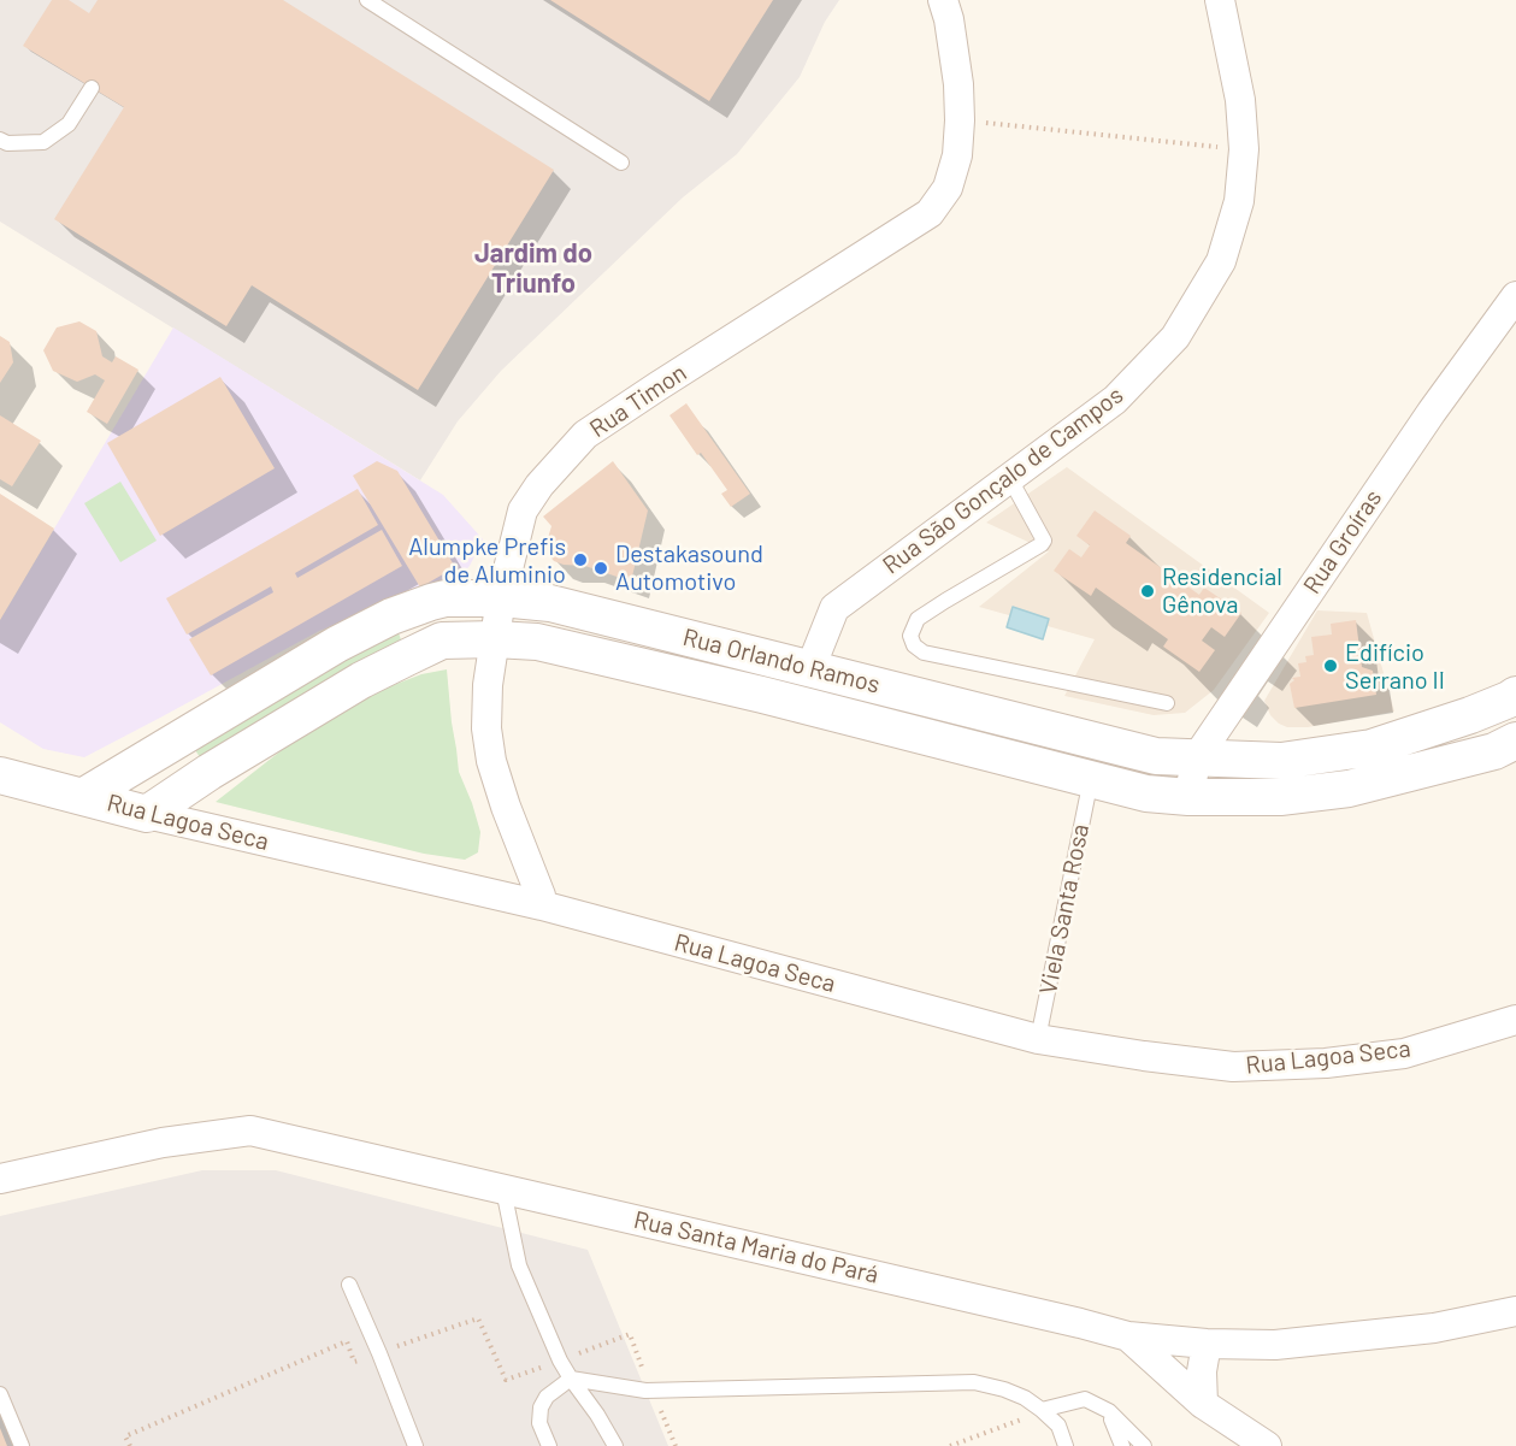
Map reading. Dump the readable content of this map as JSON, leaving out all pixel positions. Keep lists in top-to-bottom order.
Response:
{
  "streets": {
    "street": [
      "Rua Timon",
      "Rua São Gonçalo de Campos",
      "Rua Groíras",
      "Rua Orlando Ramos",
      "Rua Lagoa Seca",
      "Rua Santa Maria do Pará"
    ],
    "lane": ["Viela Santa Rosa"]
  },
  "crossings": [
    ["Rua Timon", "Rua Orlando Ramos"],
    ["Rua Timon", "Rua Lagoa Seca"],
    ["Rua São Gonçalo de Campos", "Rua Orlando Ramos"],
    ["Rua Groíras", "Rua Orlando Ramos"],
    ["Rua Orlando Ramos", "Rua Lagoa Seca"],
    ["Rua Orlando Ramos", "Viela Santa Rosa"],
    ["Rua Lagoa Seca", "Viela Santa Rosa"]
  ],
  "districts": ["Jardim do Triunfo"],
  "places": [
    "Alumpke Prefis de Aluminio",
    "Destakasound Automotivo",
    "Residencial Gênova",
    "Edifício Serrano II"
  ]
}
